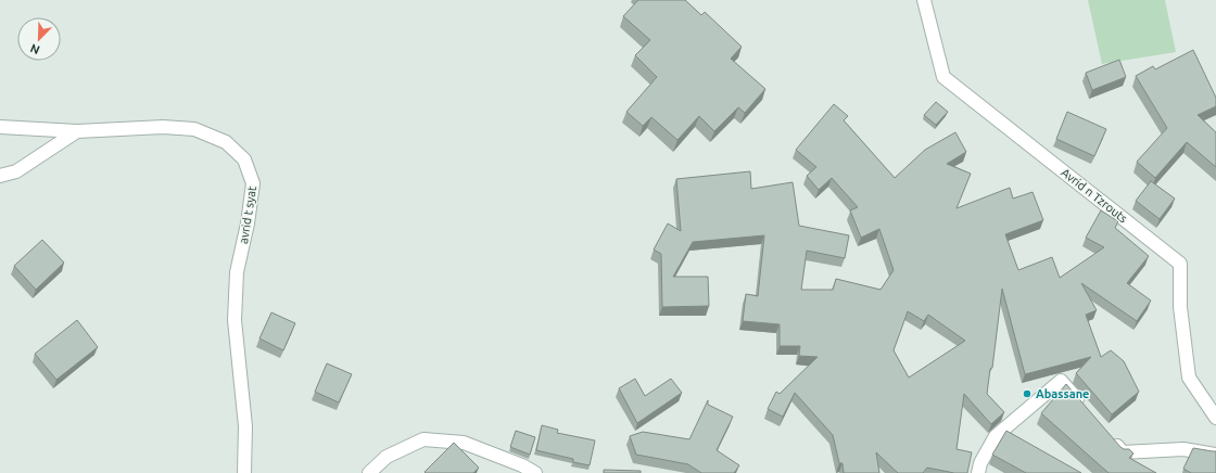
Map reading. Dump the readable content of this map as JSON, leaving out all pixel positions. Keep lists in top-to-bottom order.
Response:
{
  "streets": {
    "street": ["Avrid n Tzrouts", "avrid t syat"]
  },
  "places": ["Abassane"],
  "north": "bottom left"
}
